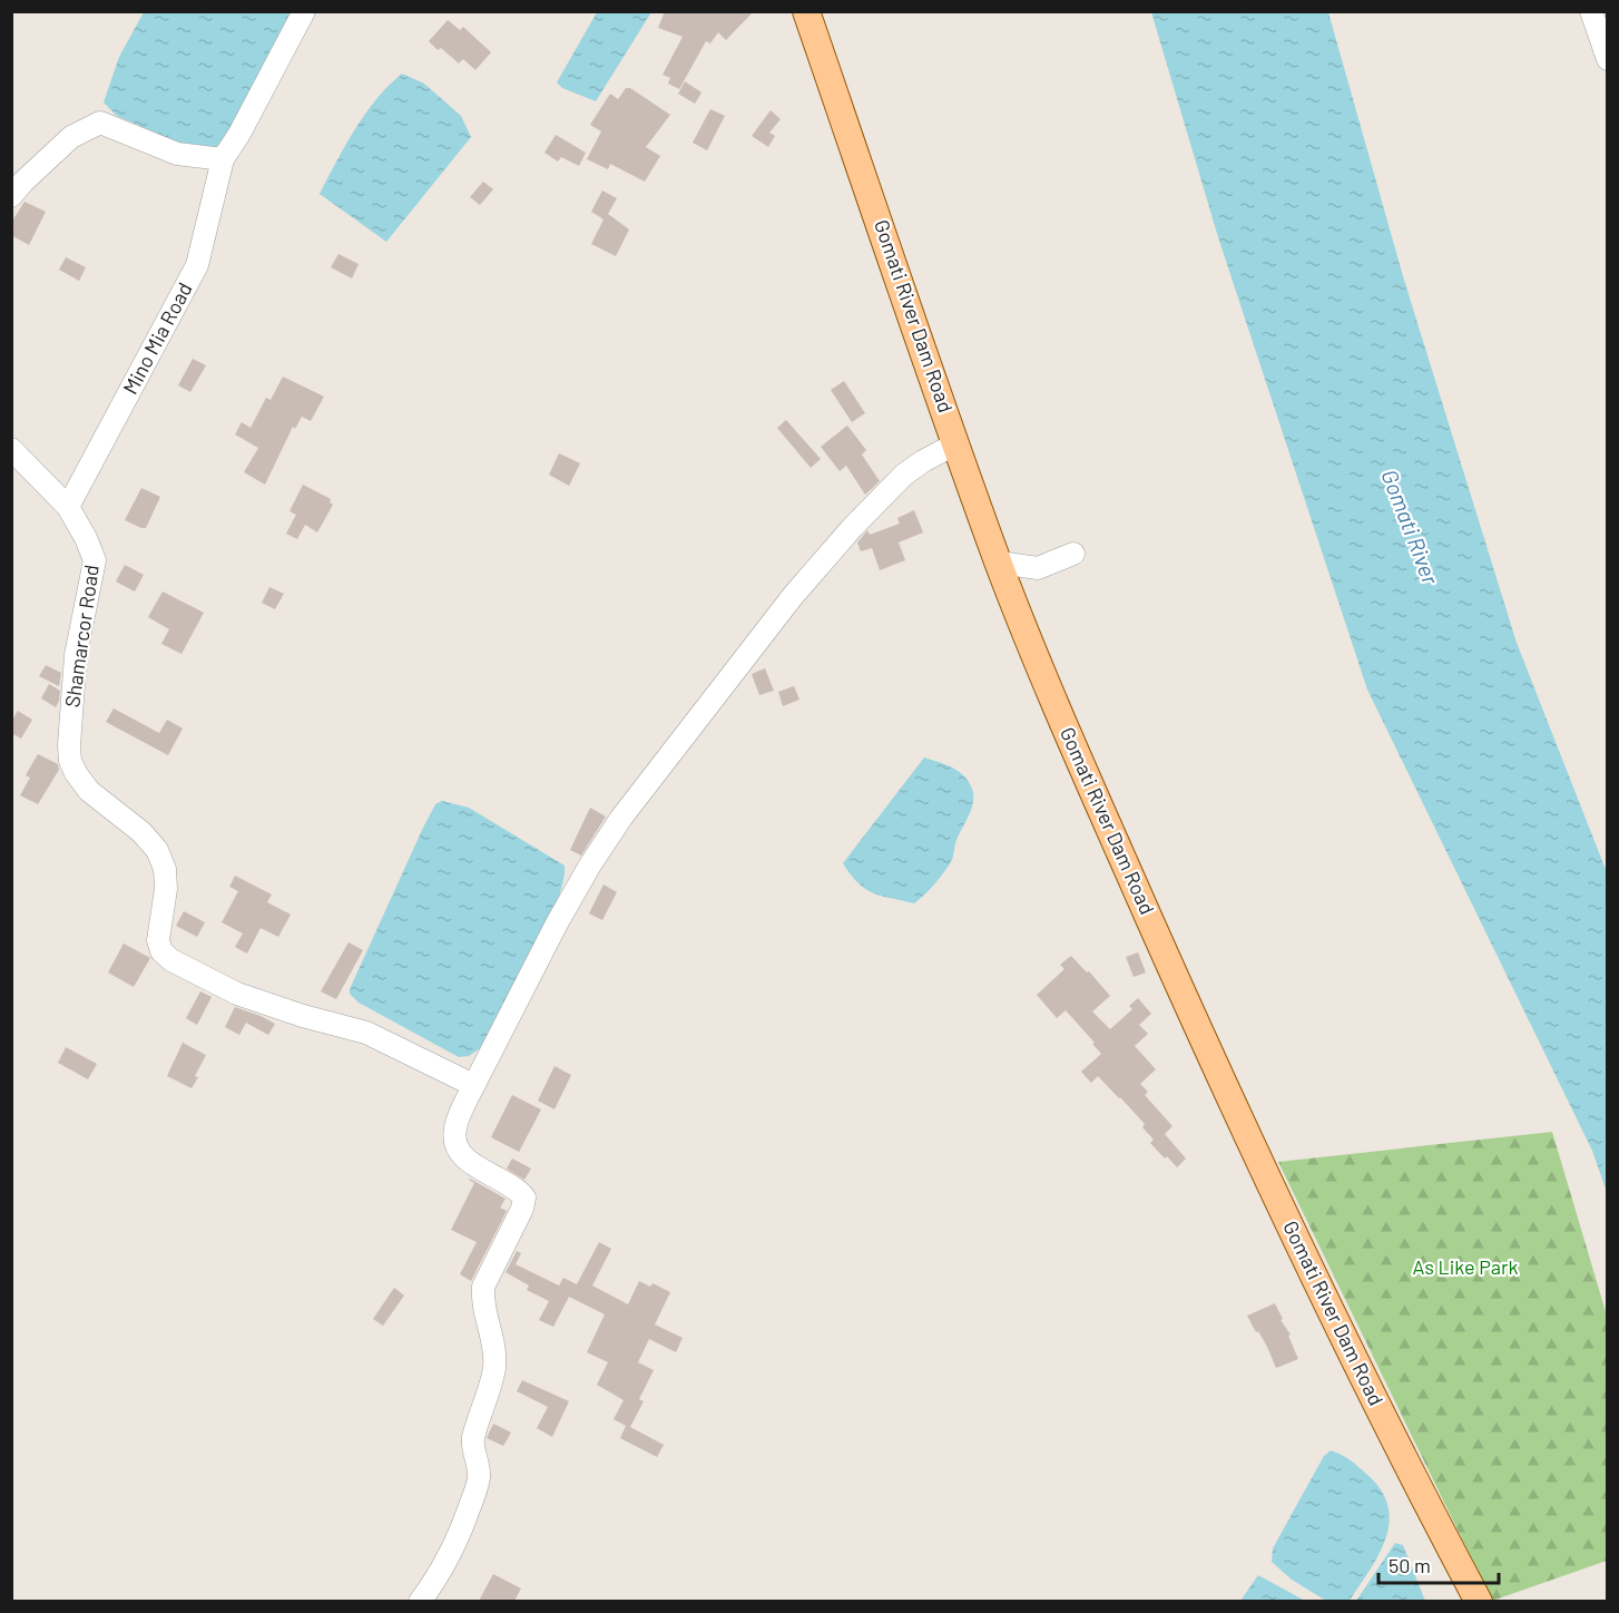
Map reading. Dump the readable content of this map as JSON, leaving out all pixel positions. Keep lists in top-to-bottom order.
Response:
{
  "streets": {
    "main road": ["Gomati River Dam Road"],
    "street": ["Mino Mia Road", "Shamarcor Road"]
  },
  "crossings": [
    ["Mino Mia Road", "Shamarcor Road"]
  ],
  "water": ["Gomati River"],
  "parks": ["As Like Park"],
  "scale_bar": "50 m"
}
